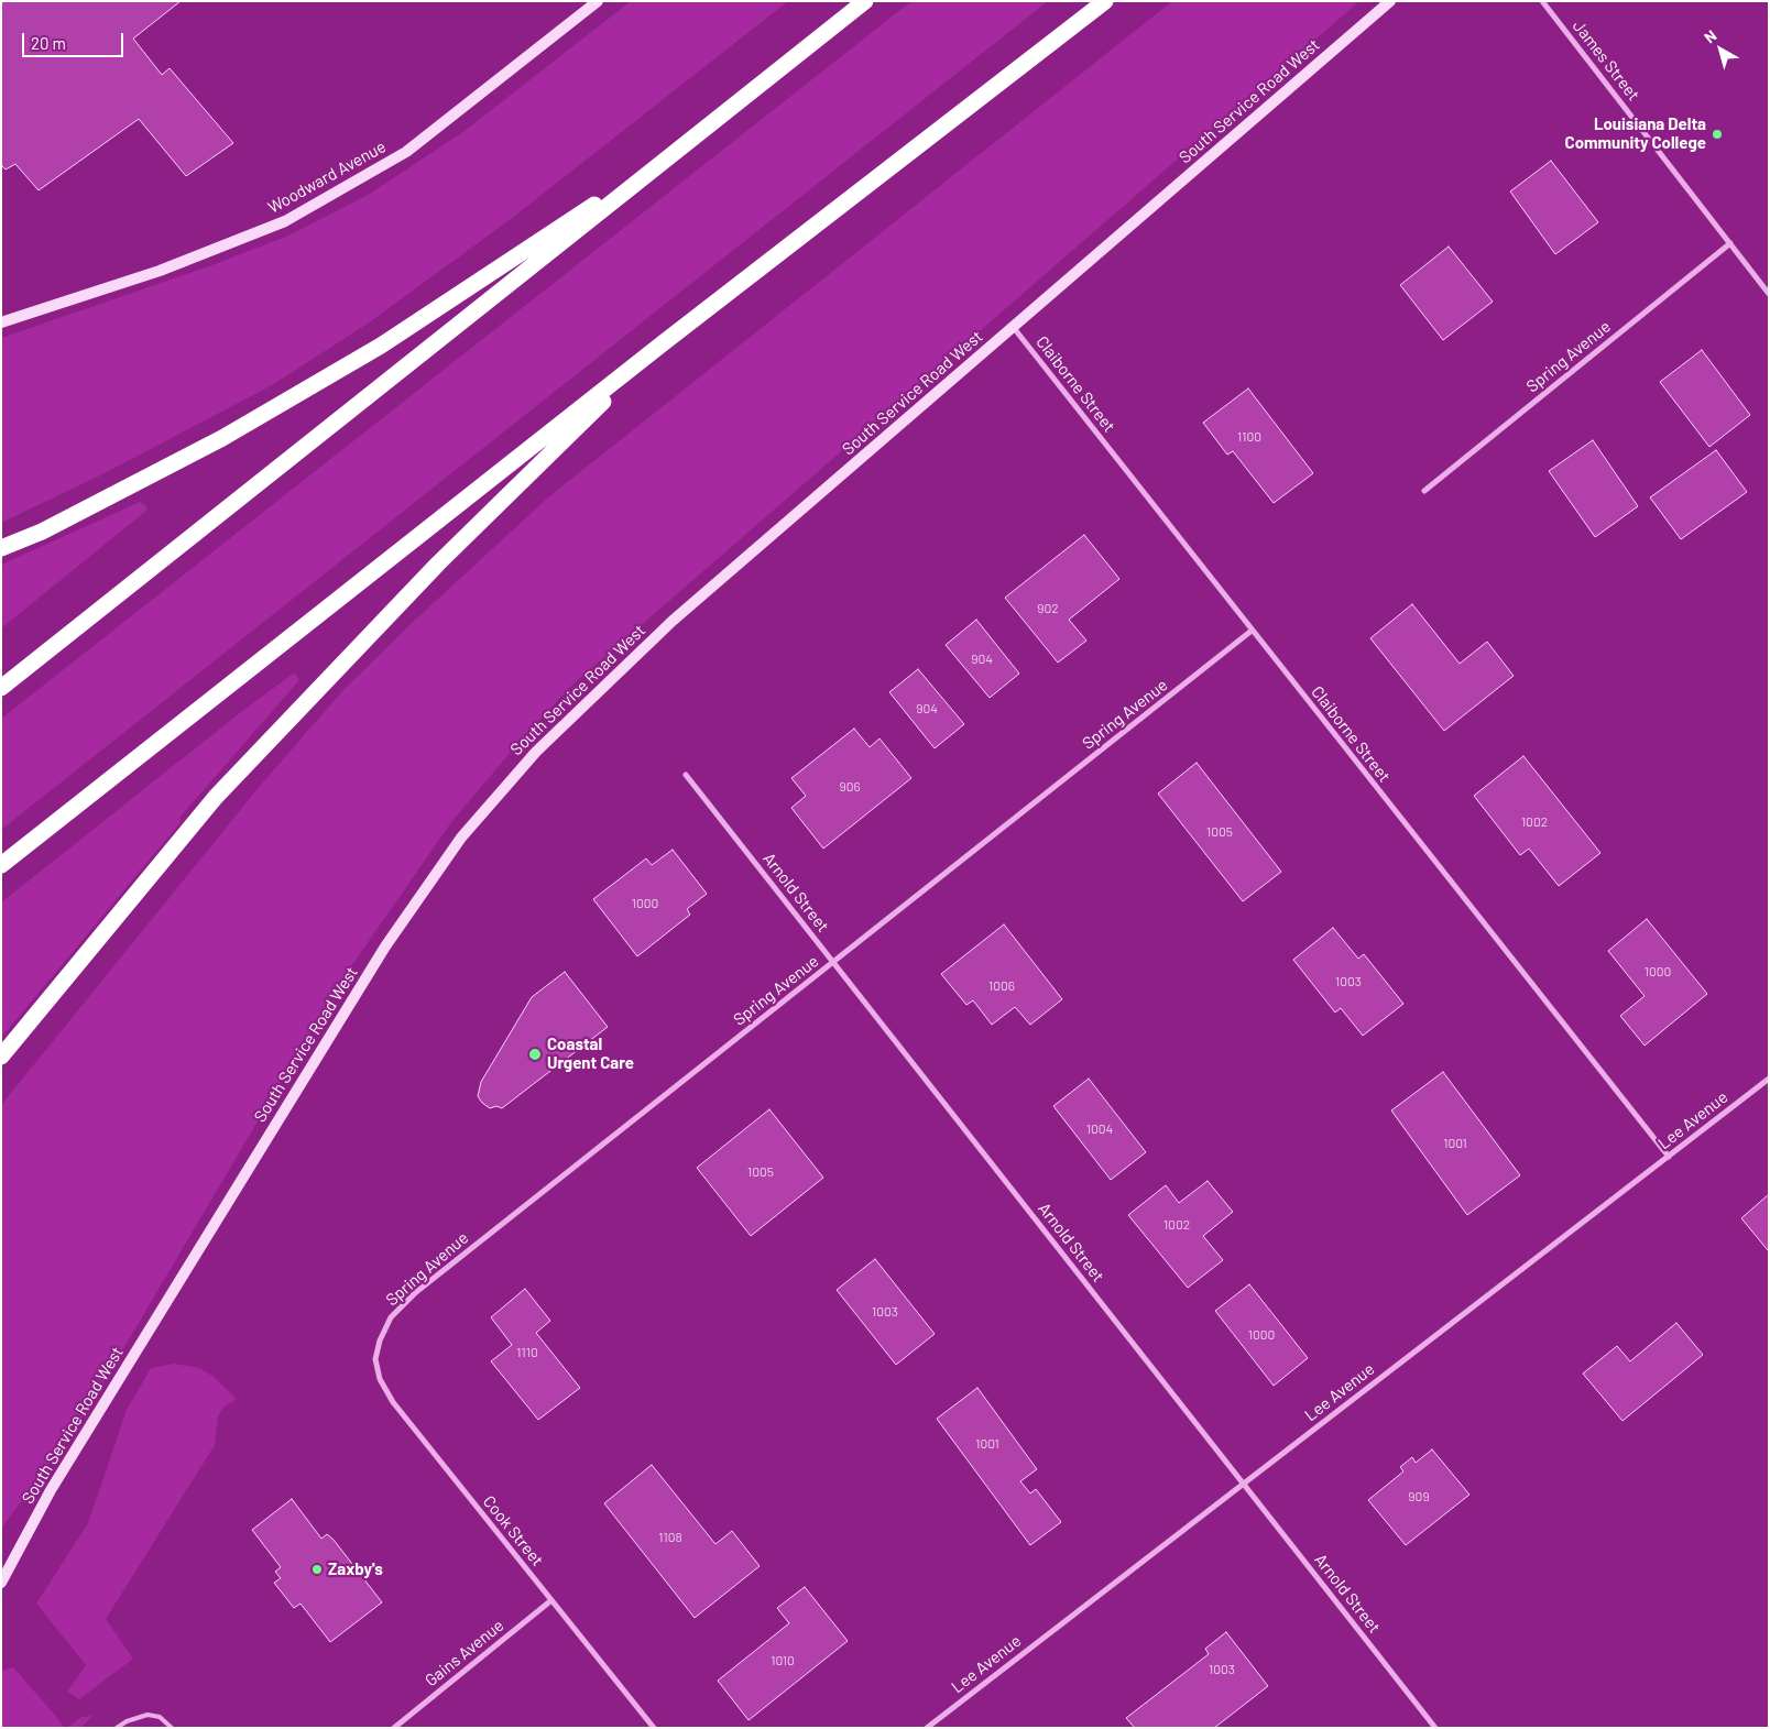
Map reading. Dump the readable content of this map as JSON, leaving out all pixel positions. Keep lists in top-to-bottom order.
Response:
{
  "streets": {
    "main road": ["South Service Road West", "Woodward Avenue"],
    "street": [
      "James Street",
      "Spring Avenue",
      "Claiborne Street",
      "Arnold Street",
      "Lee Avenue",
      "Cook Street",
      "Gains Avenue"
    ]
  },
  "crossings": [
    ["James Street", "Spring Avenue"],
    ["South Service Road West", "Claiborne Street"],
    ["Spring Avenue", "Claiborne Street"],
    ["Spring Avenue", "Arnold Street"],
    ["Spring Avenue", "Cook Street"],
    ["Claiborne Street", "Lee Avenue"],
    ["Arnold Street", "Lee Avenue"],
    ["Cook Street", "Gains Avenue"]
  ],
  "places": ["Louisiana Delta Community College", "Coastal Urgent Care", "Zaxby's"],
  "house_numbers": [
    "1100",
    "902",
    "904",
    "904",
    "906",
    "1002",
    "1005",
    "1000",
    "1000",
    "1003",
    "1006",
    "1004",
    "1001",
    "1005",
    "1002",
    "1003",
    "1000",
    "1110",
    "1001",
    "909",
    "1108",
    "1010",
    "1003"
  ],
  "scale_bar": "20 m",
  "north": "top left"
}
